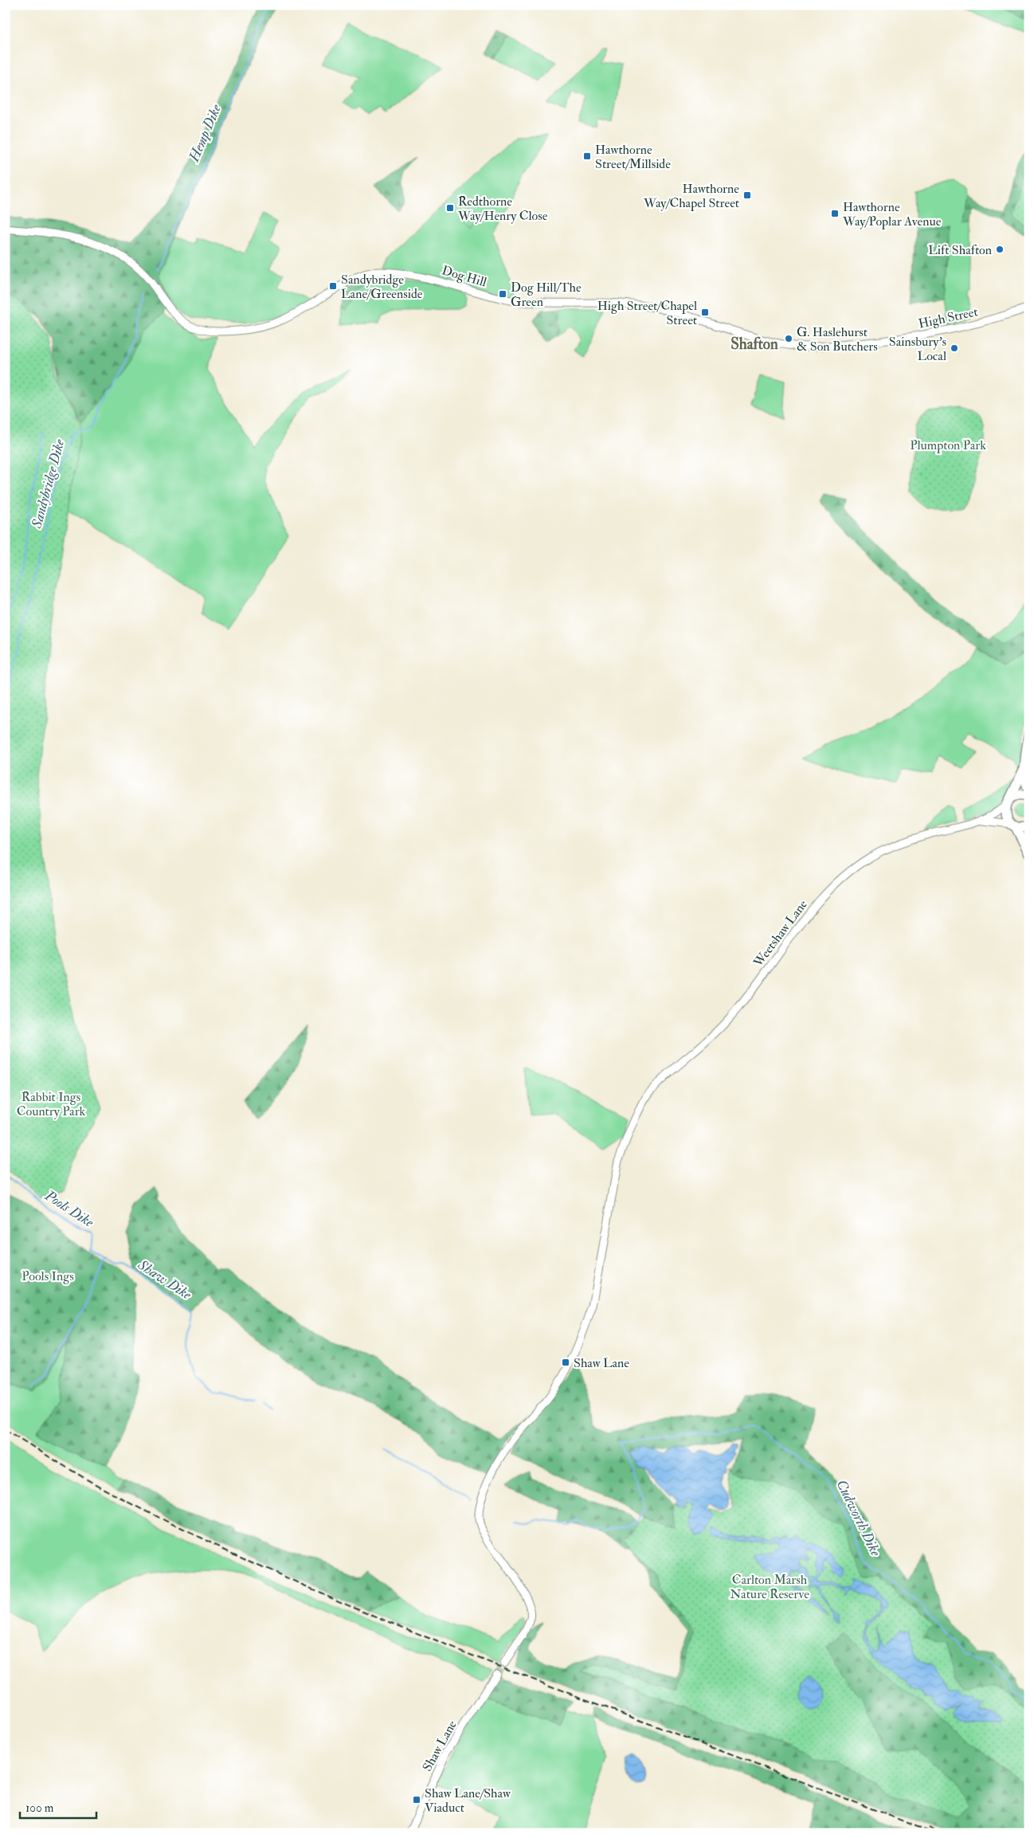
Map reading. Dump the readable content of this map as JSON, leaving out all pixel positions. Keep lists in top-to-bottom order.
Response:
{
  "streets": {
    "street": [
      "Dog Hill",
      "High Street",
      "Weetshaw Lane",
      "Shaw Lane"
    ]
  },
  "crossings": [
    ["Dog Hill", "High Street"]
  ],
  "districts": ["Shafton"],
  "water": [
    "Hemp Dike",
    "Sandybridge Dike",
    "Pools Dike",
    "Shaw Dike",
    "Cudworth Dike"
  ],
  "parks": [
    "Plumpton Park",
    "Rabbit Ings Country Park",
    "Pools Ings",
    "Carlton Marsh Nature Reserve"
  ],
  "places": {
    "transit": [
      "Hawthorne Street/Millside",
      "Hawthorne Way/Chapel Street",
      "Redthorne Way/Henry Close",
      "Hawthorne Way/Poplar Avenue",
      "Sandybridge Lane/Greenside",
      "Dog Hill/The Green",
      "High Street/Chapel Street",
      "Shaw Lane",
      "Shaw Lane/Shaw Viaduct"
    ],
    "other": ["Lift Shafton", "G. Haslehurst & Son Butchers", "Sainsbury's Local"]
  },
  "scale_bar": "100 m"
}
